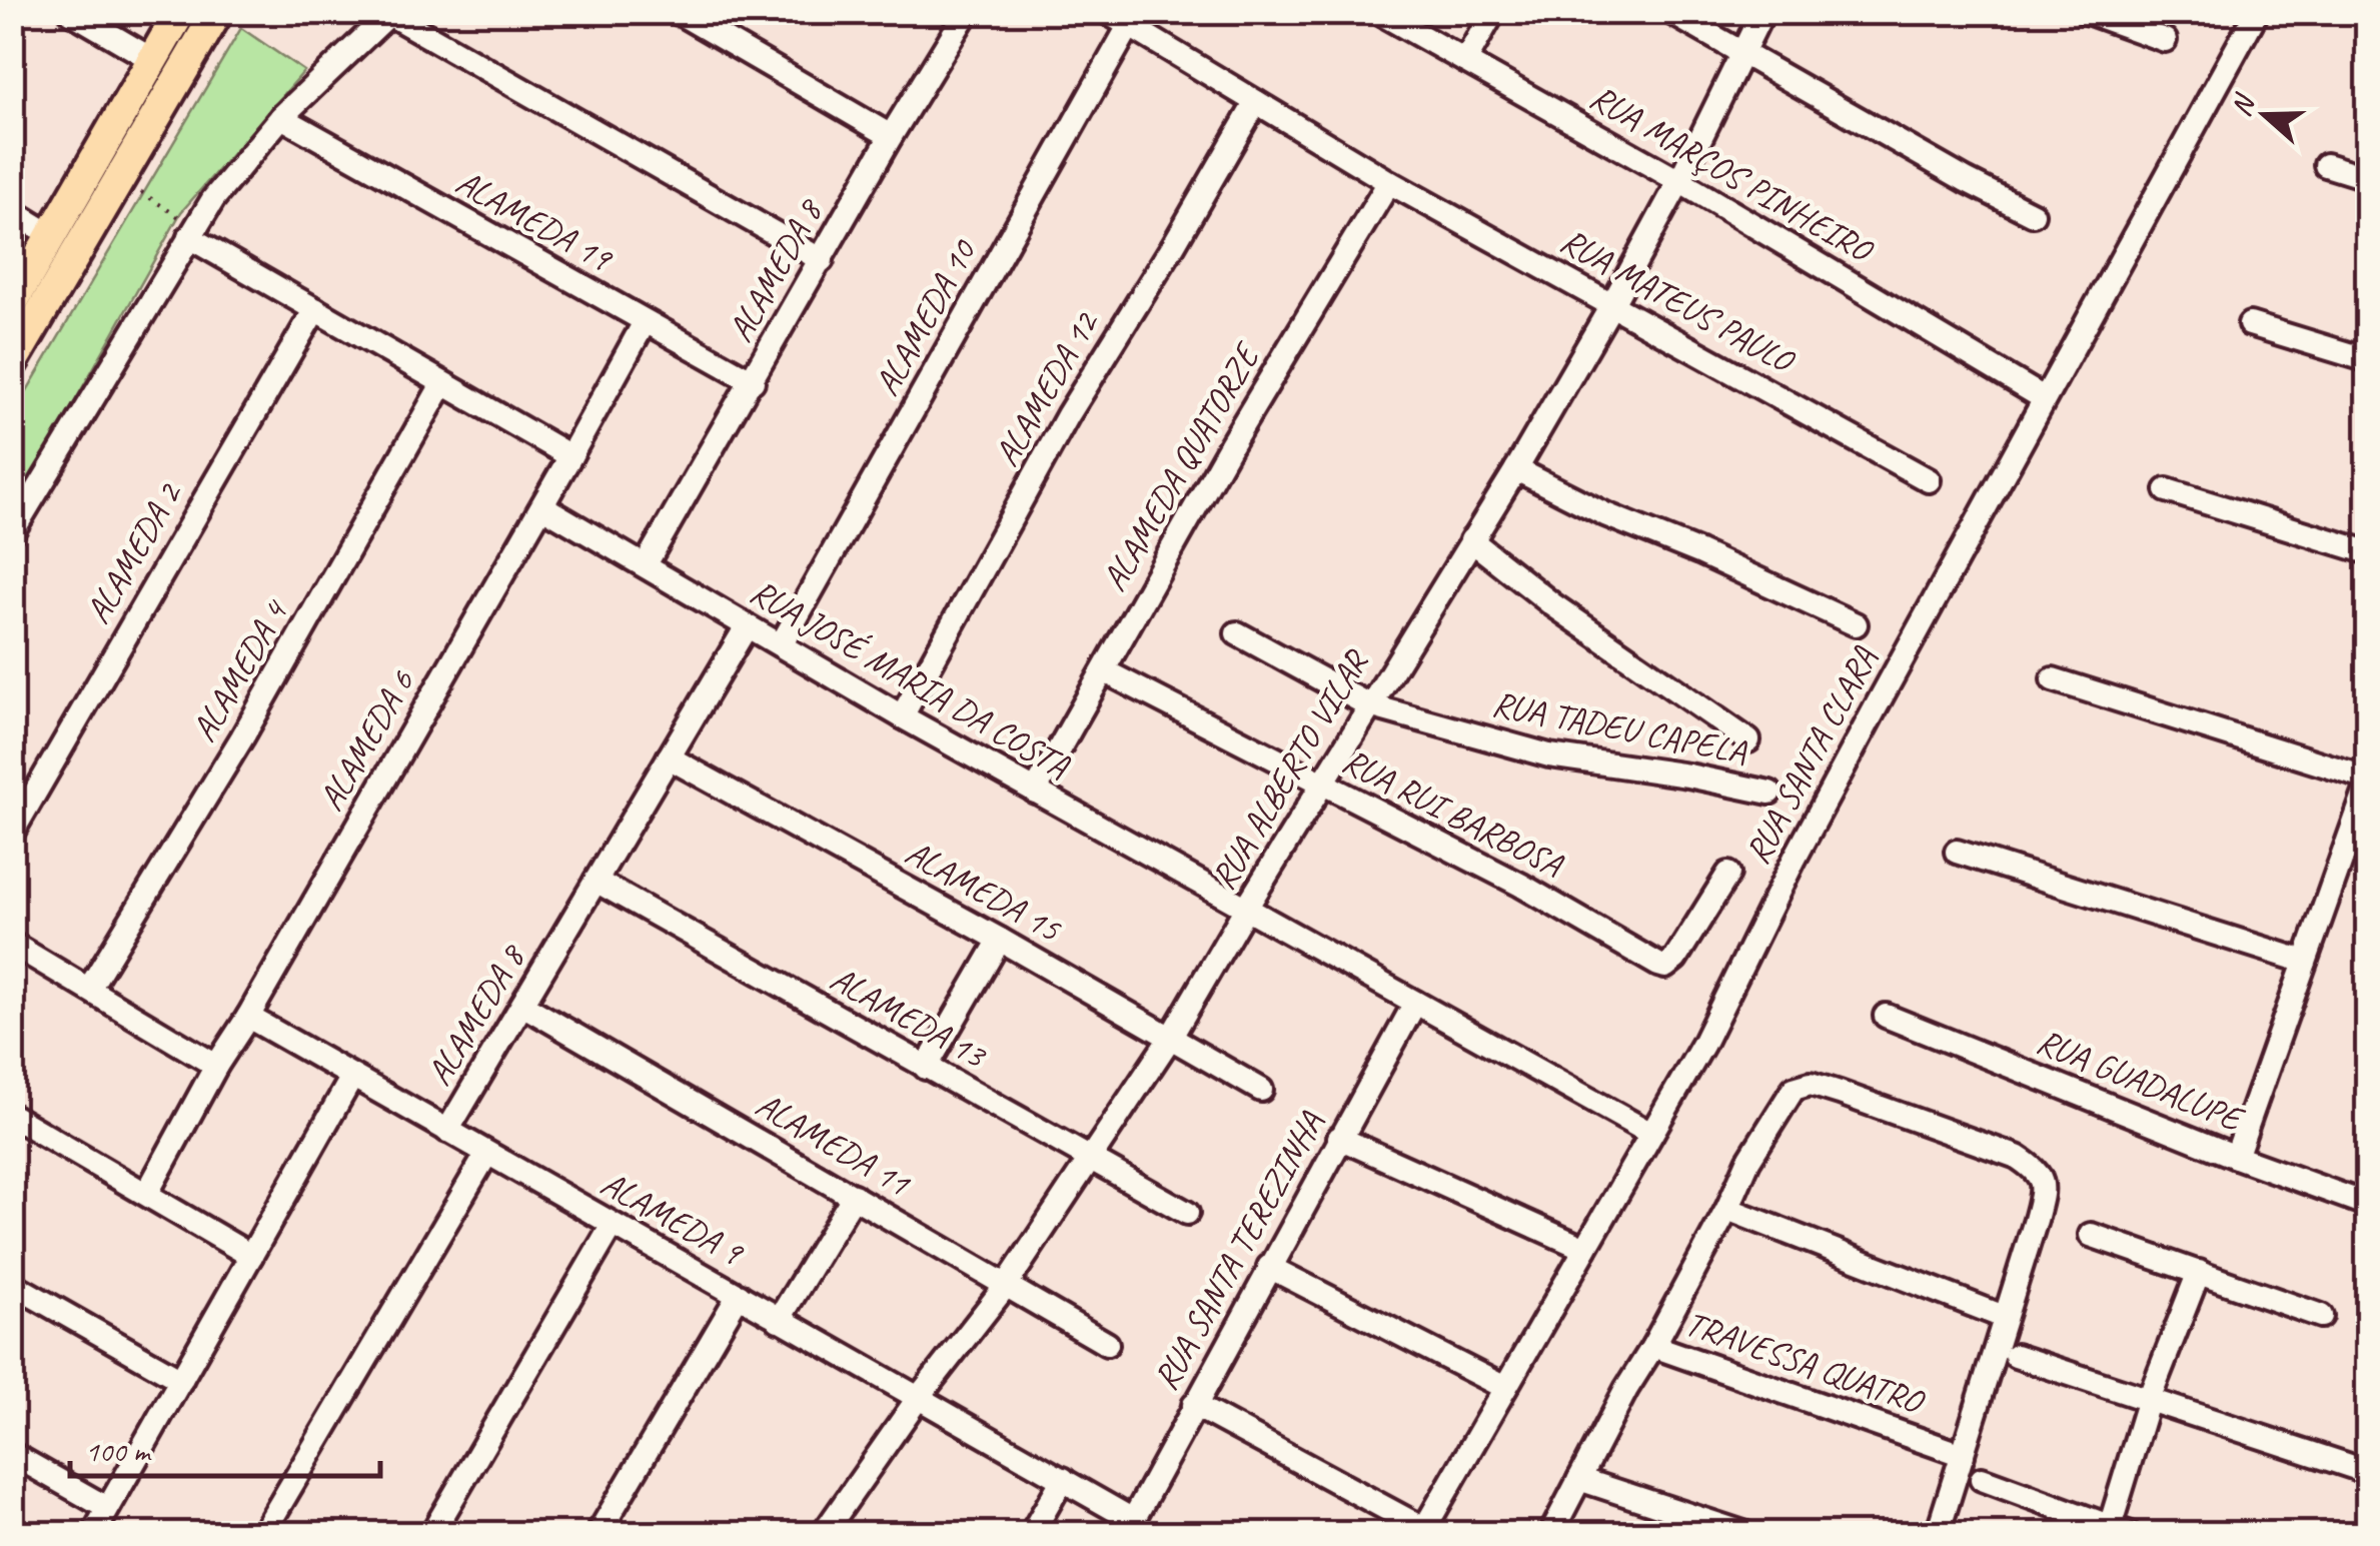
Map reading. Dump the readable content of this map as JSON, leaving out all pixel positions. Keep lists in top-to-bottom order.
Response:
{
  "streets": {
    "street": [
      "RUA MARÇOS PINHEIRO",
      "ALAMEDA 19",
      "ALAMEDA 8",
      "RUA MATEUS PAULO",
      "ALAMEDA 10",
      "ALAMEDA 12",
      "ALAMEDA QUATORZE",
      "ALAMEDA 2",
      "ALAMEDA 4",
      "RUA JOSÉ MARIA DA COSTA",
      "RUA TADEU CAPELA",
      "ALAMEDA 6",
      "RUA SANTA CLARA",
      "RUA ALBERTO VILAR",
      "RUA RUI BARBOSA",
      "ALAMEDA 15",
      "ALAMEDA 13",
      "RUA GUADALUPE",
      "ALAMEDA 11",
      "ALAMEDA 9",
      "RUA SANTA TEREZINHA",
      "TRAVESSA QUATRO"
    ]
  },
  "crossings": [
    ["RUA MARÇOS PINHEIRO", "RUA SANTA CLARA"],
    ["RUA MARÇOS PINHEIRO", "RUA ALBERTO VILAR"],
    ["ALAMEDA 19", "ALAMEDA 8"],
    ["ALAMEDA 19", "ALAMEDA 6"],
    ["ALAMEDA 8", "RUA JOSÉ MARIA DA COSTA"],
    ["ALAMEDA 8", "ALAMEDA 15"],
    ["ALAMEDA 8", "ALAMEDA 13"],
    ["ALAMEDA 8", "ALAMEDA 11"],
    ["ALAMEDA 8", "ALAMEDA 9"],
    ["RUA MATEUS PAULO", "ALAMEDA 10"],
    ["RUA MATEUS PAULO", "ALAMEDA 12"],
    ["RUA MATEUS PAULO", "ALAMEDA QUATORZE"],
    ["RUA MATEUS PAULO", "RUA ALBERTO VILAR"],
    ["ALAMEDA 10", "RUA JOSÉ MARIA DA COSTA"],
    ["ALAMEDA 12", "RUA JOSÉ MARIA DA COSTA"],
    ["ALAMEDA QUATORZE", "RUA JOSÉ MARIA DA COSTA"],
    ["ALAMEDA QUATORZE", "RUA RUI BARBOSA"],
    ["RUA JOSÉ MARIA DA COSTA", "ALAMEDA 6"],
    ["RUA JOSÉ MARIA DA COSTA", "RUA ALBERTO VILAR"],
    ["RUA TADEU CAPELA", "RUA ALBERTO VILAR"],
    ["ALAMEDA 6", "ALAMEDA 9"],
    ["RUA SANTA CLARA", "RUA SANTA TEREZINHA"],
    ["RUA ALBERTO VILAR", "RUA RUI BARBOSA"],
    ["RUA ALBERTO VILAR", "ALAMEDA 15"],
    ["RUA ALBERTO VILAR", "ALAMEDA 13"],
    ["RUA ALBERTO VILAR", "ALAMEDA 11"],
    ["RUA ALBERTO VILAR", "ALAMEDA 9"],
    ["ALAMEDA 9", "RUA SANTA TEREZINHA"]
  ],
  "scale_bar": "100 m",
  "north": "left"
}
